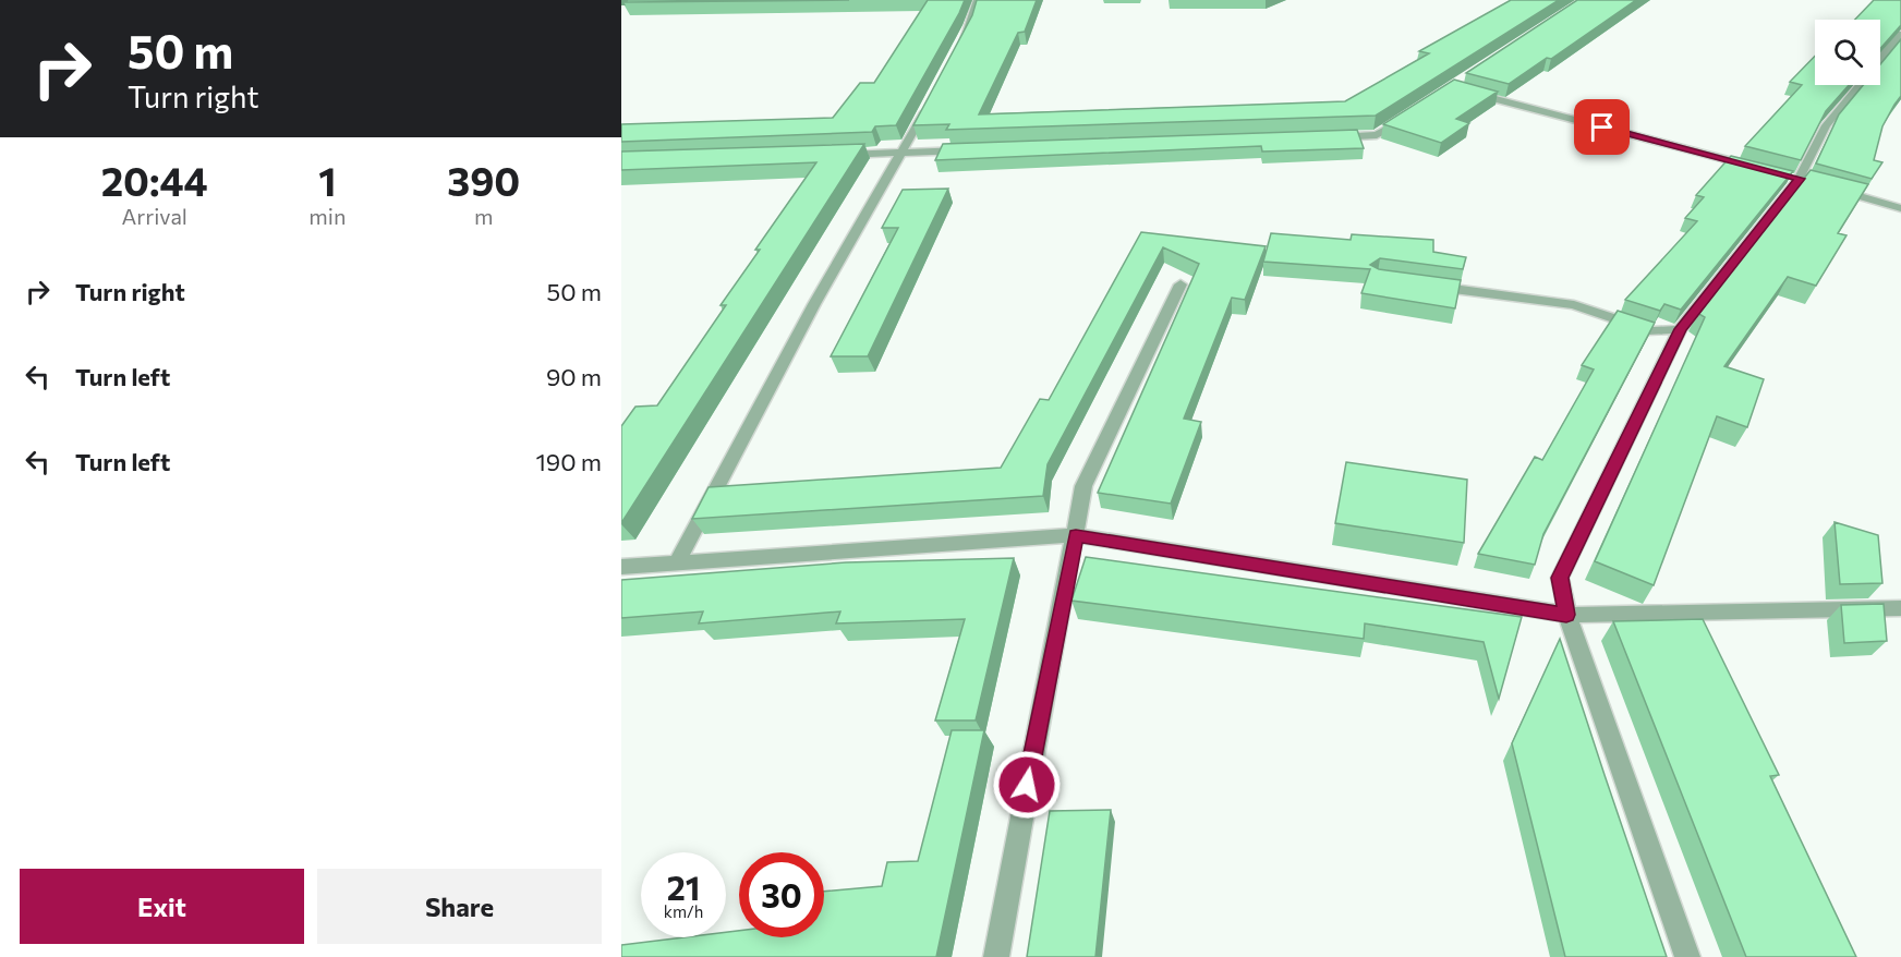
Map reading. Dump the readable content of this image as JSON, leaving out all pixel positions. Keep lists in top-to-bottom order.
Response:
{
  "page": {
    "turn": ["50 m", "Turn right"],
    "eta": [
      "20:44",
      "Arrival",
      "1",
      "min",
      "390",
      "m"
    ],
    "list": [
      {
        "name": "Turn right",
        "value": "50 m"
      },
      {
        "name": "Turn left",
        "value": "90 m"
      },
      {
        "name": "Turn left",
        "value": "190 m"
      }
    ],
    "speed": "21 km/h",
    "limit": "30",
    "buttons": ["Exit", "Share"]
  }
}
